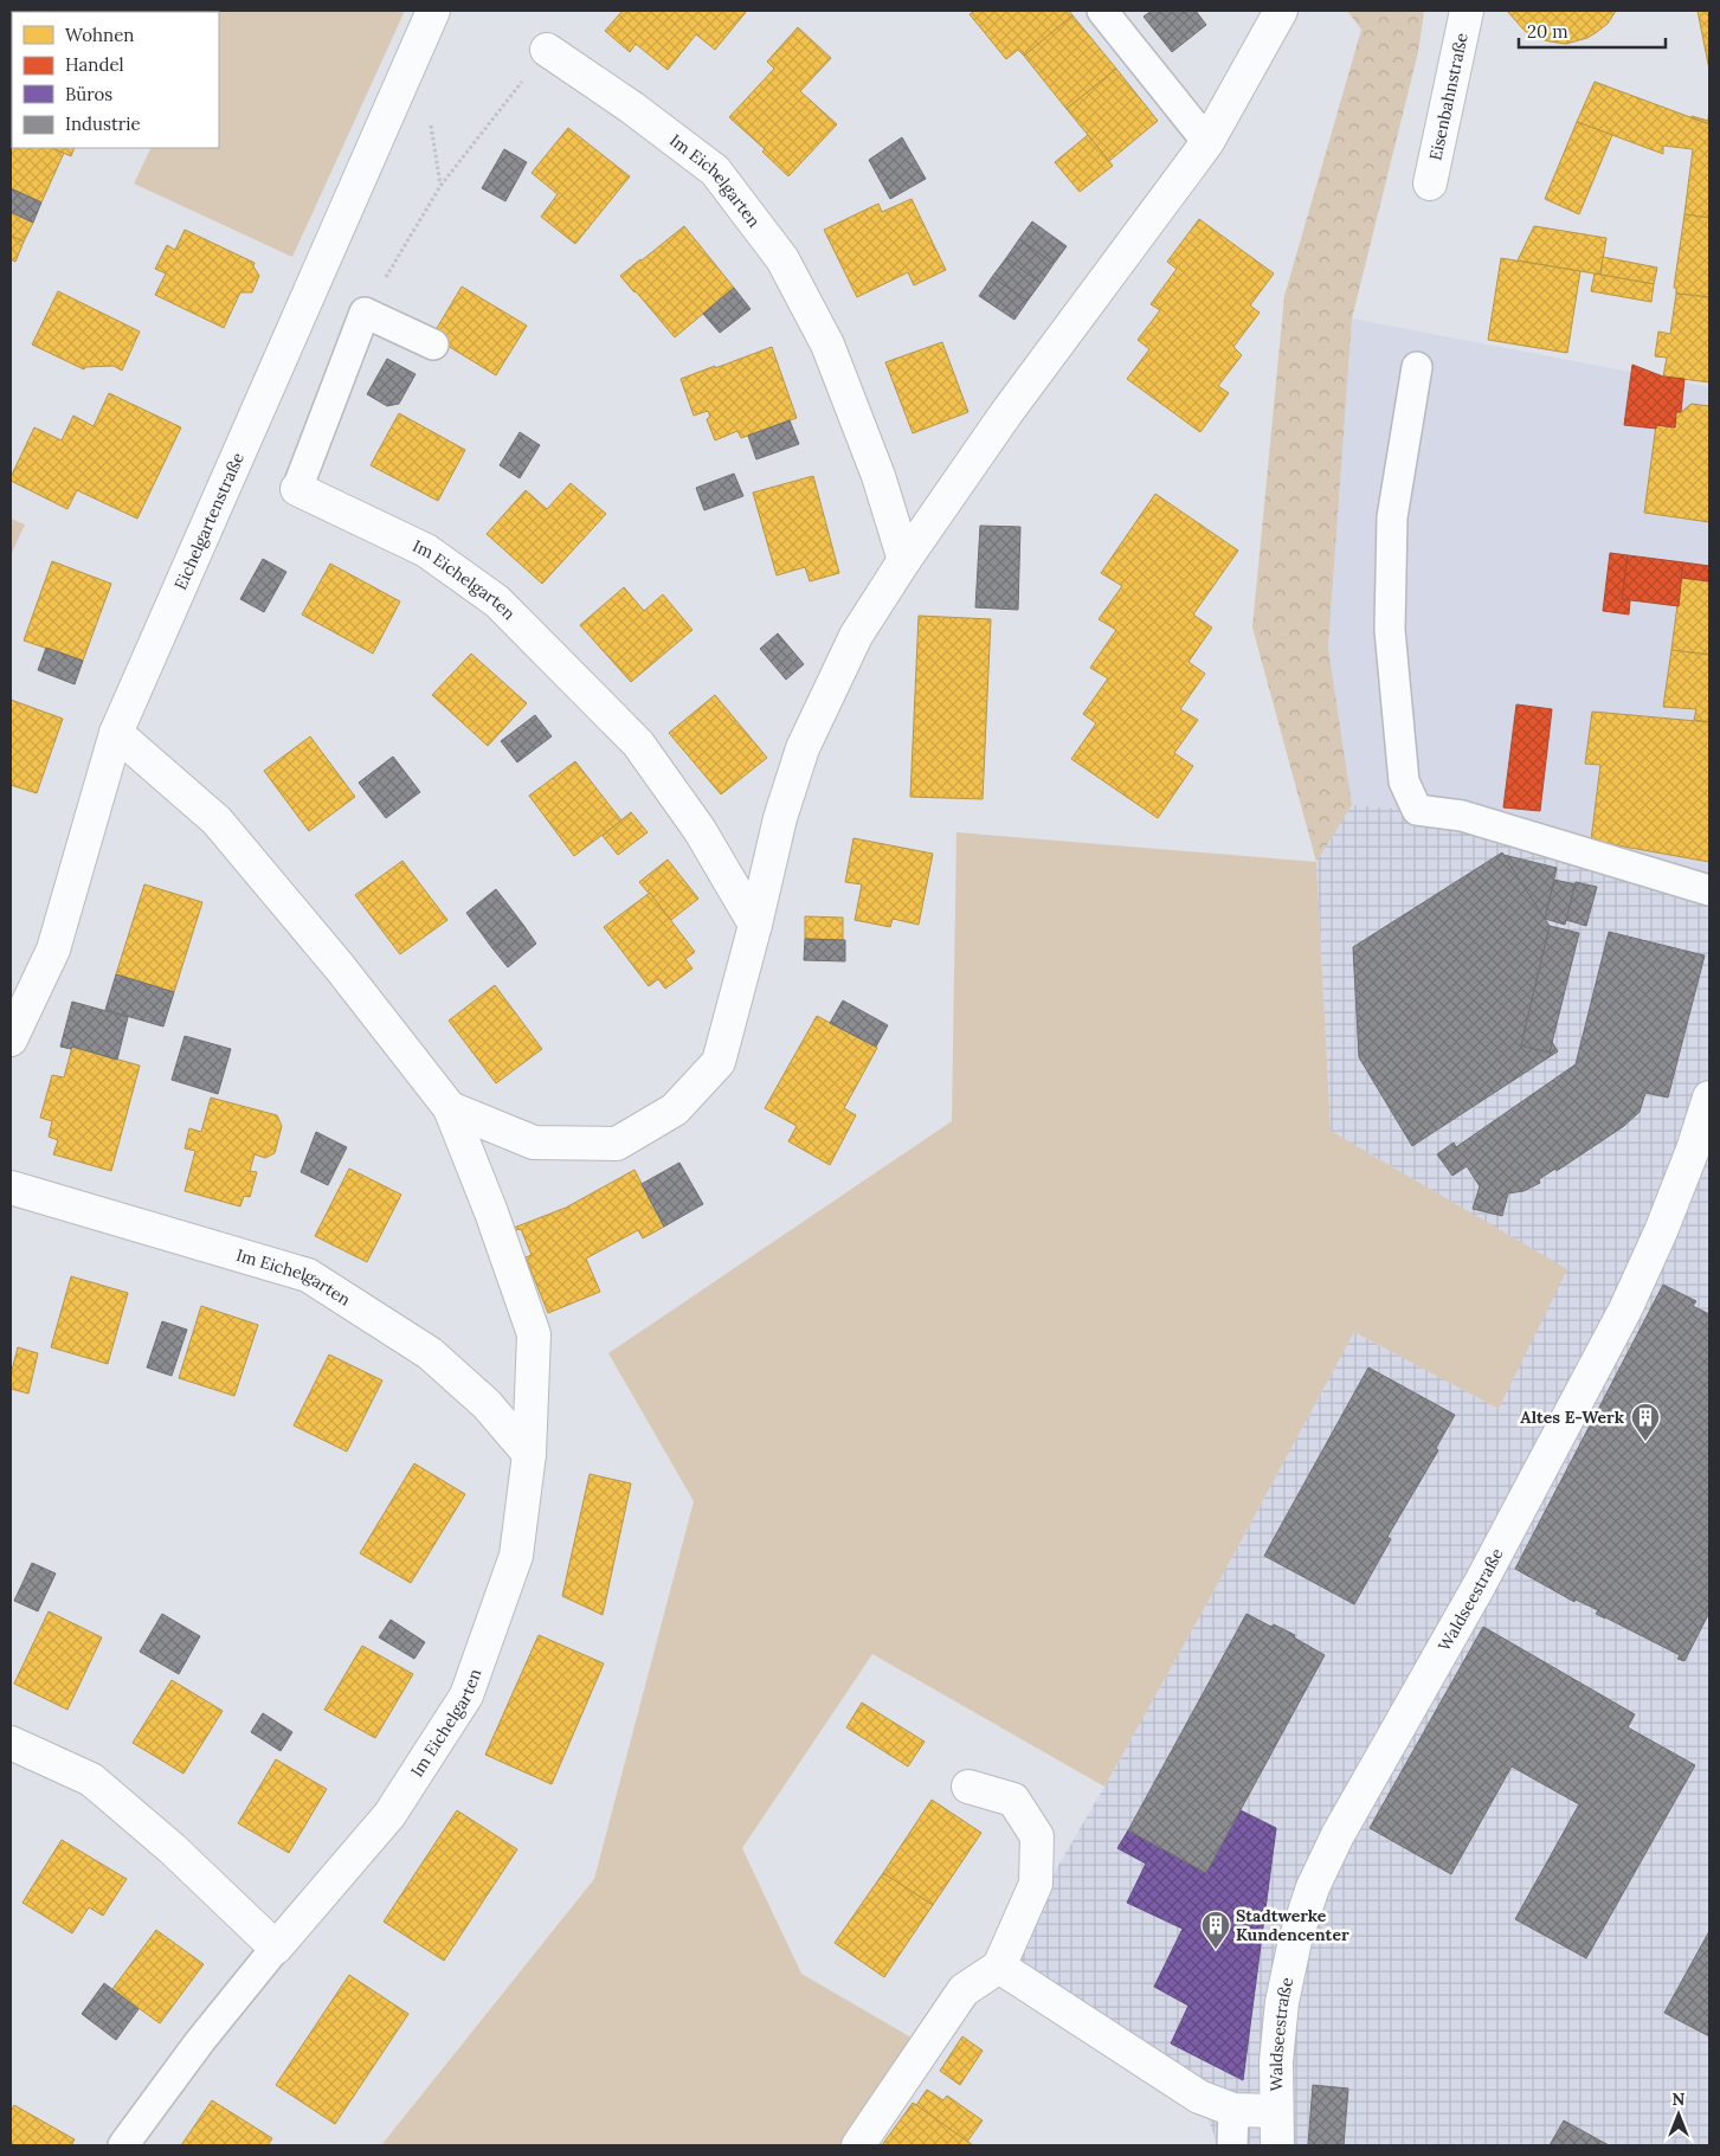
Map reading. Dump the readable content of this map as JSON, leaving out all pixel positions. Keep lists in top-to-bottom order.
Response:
{
  "streets": {
    "street": [
      "Eisenbahnstraße",
      "Im Eichelgarten",
      "Eichelgartenstraße",
      "Waldseestraße"
    ]
  },
  "crossings": [
    ["Im Eichelgarten", "Eichelgartenstraße"]
  ],
  "places": {
    "building": ["Altes E-Werk", "Stadtwerke Kundencenter"]
  },
  "legend": [
    "Wohnen",
    "Handel",
    "Büros",
    "Industrie"
  ],
  "scale_bar": "20 m",
  "north": "top"
}
